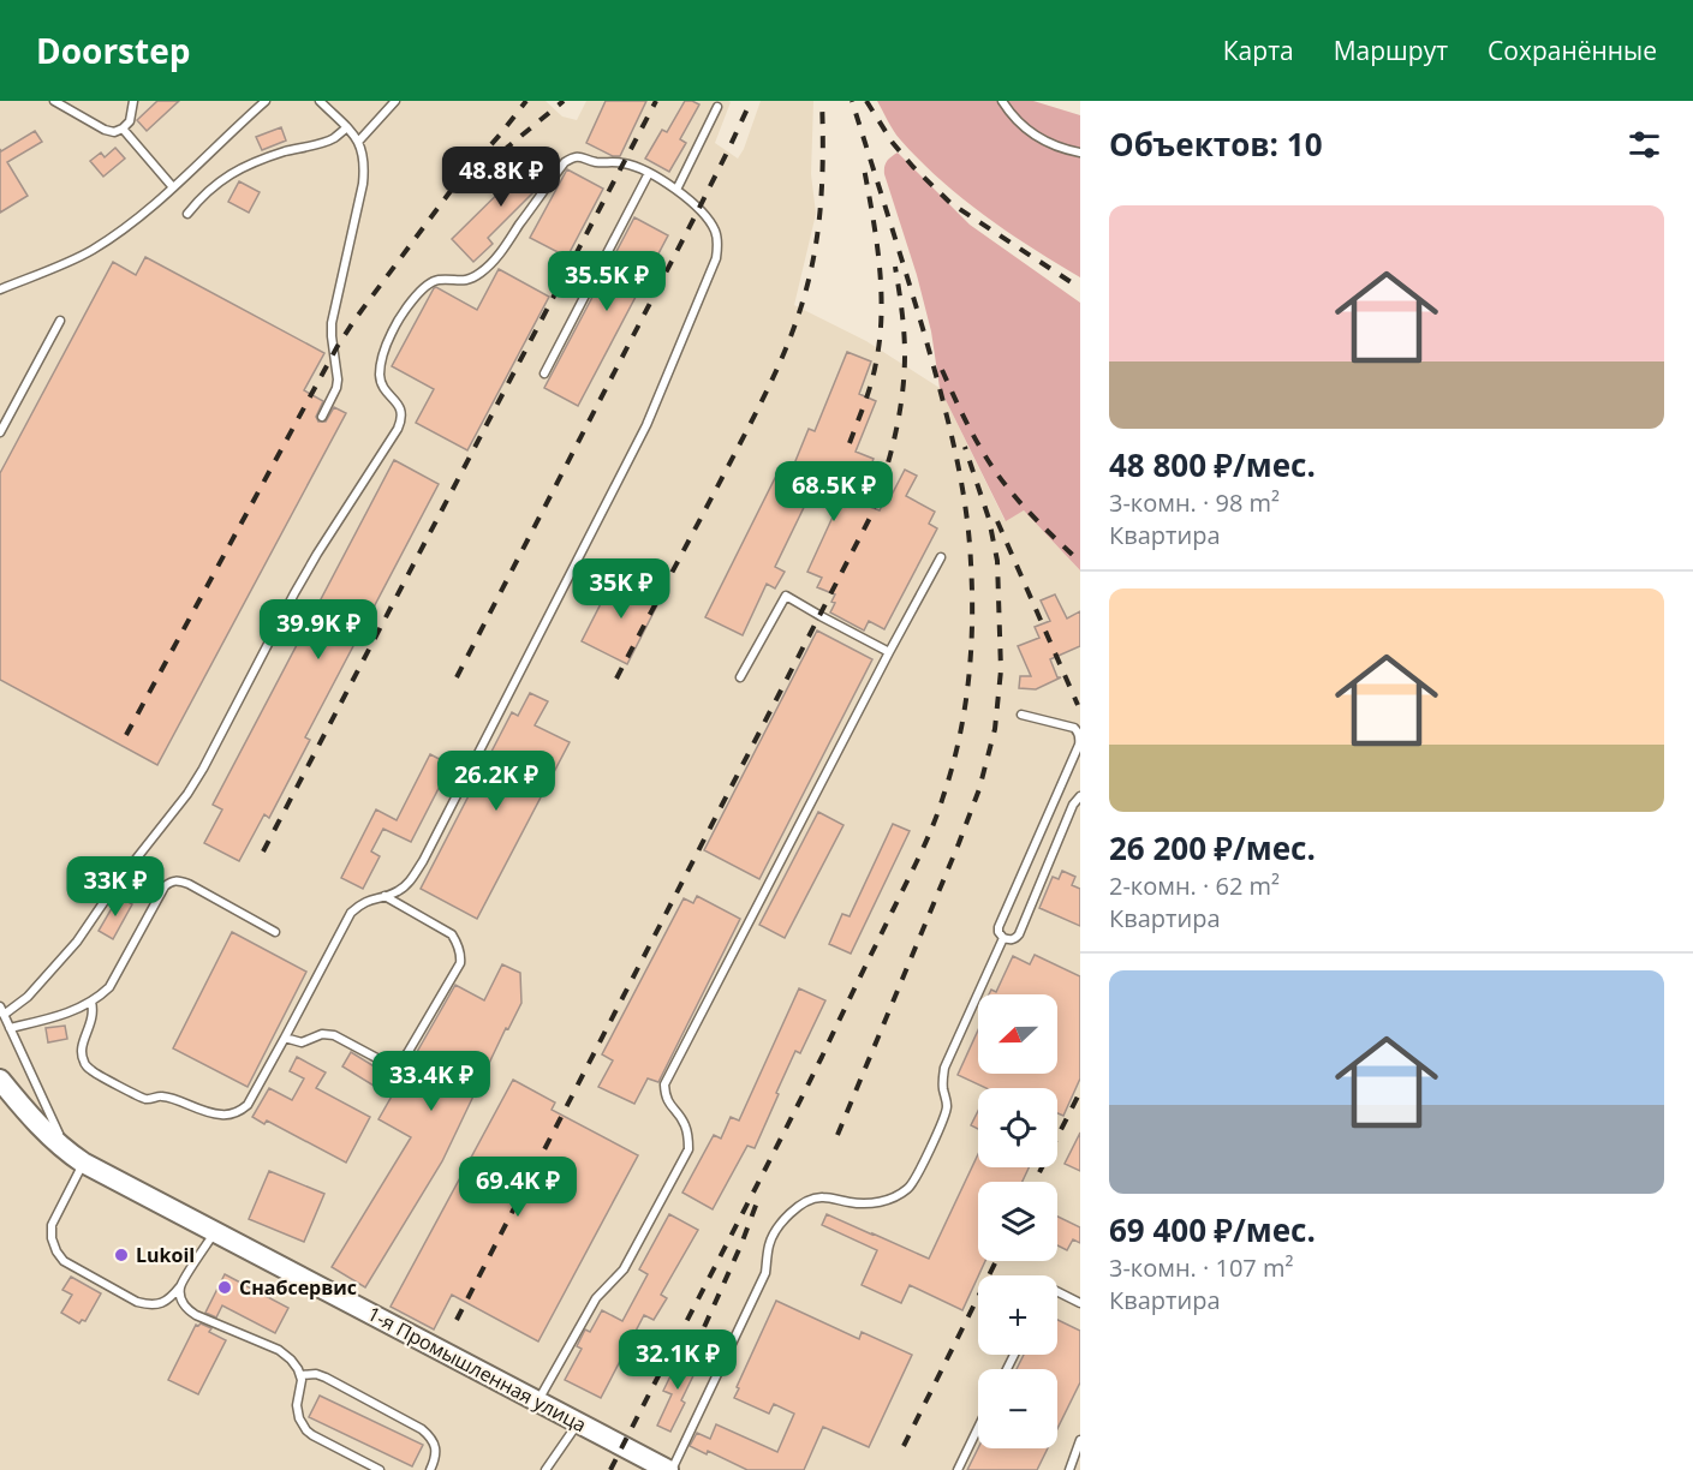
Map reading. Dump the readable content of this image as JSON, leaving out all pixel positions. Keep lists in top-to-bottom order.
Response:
{
  "streets": {
    "main road": ["1-я Промышленная улица"]
  },
  "places": ["Lukoil", "Снабсервис"],
  "north": "left",
  "page": {
    "header": "Doorstep",
    "nav": ["Карта", "Маршрут", "Сохранённые"],
    "heading": "Объектов: 10",
    "price": [
      "48.8K ₽",
      "35.5K ₽",
      "68.5K ₽",
      "35K ₽",
      "39.9K ₽",
      "26.2K ₽",
      "33K ₽",
      "33.4K ₽",
      "69.4K ₽",
      "32.1K ₽"
    ],
    "list": [
      {
        "name": "48 800 ₽/мес.",
        "note": "3-комн. · 98 m² · Квартира"
      },
      {
        "name": "26 200 ₽/мес.",
        "note": "2-комн. · 62 m² · Квартира"
      },
      {
        "name": "69 400 ₽/мес.",
        "note": "3-комн. · 107 m² · Квартира"
      }
    ],
    "map_buttons": ["+", "−"]
  }
}
